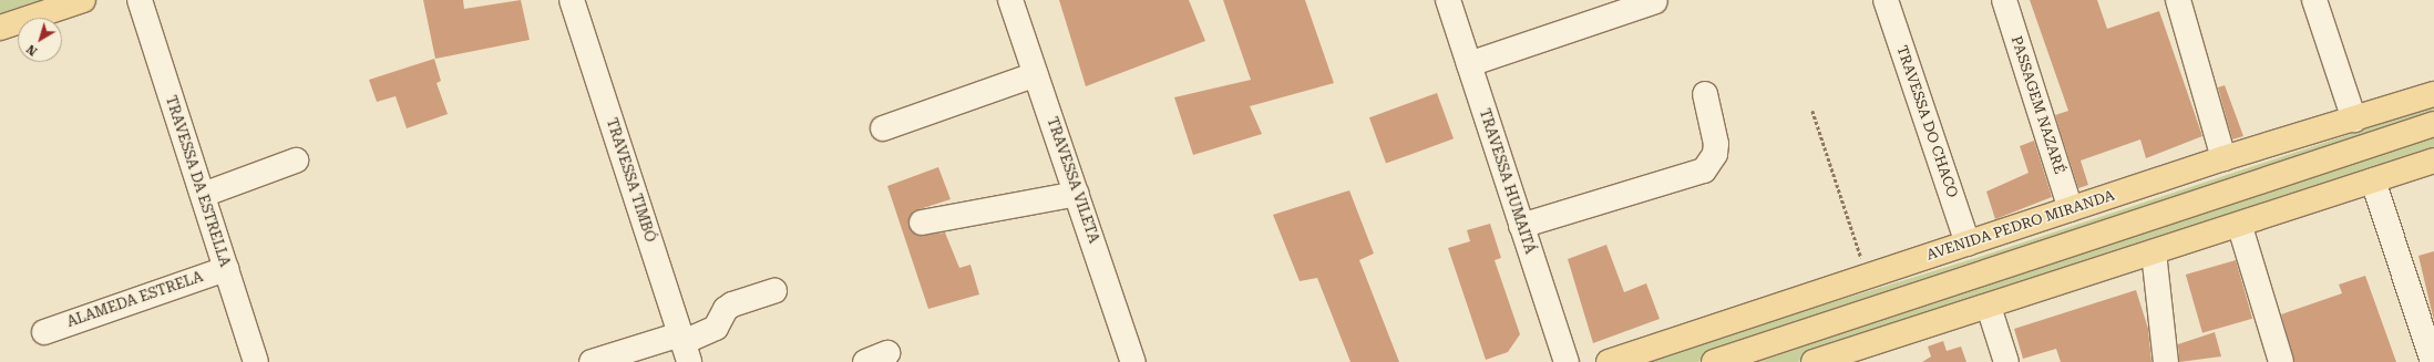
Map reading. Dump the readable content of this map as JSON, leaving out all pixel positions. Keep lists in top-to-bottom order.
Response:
{
  "streets": {
    "main road": ["AVENIDA PEDRO MIRANDA"],
    "street": [
      "PASSAGEM NAZARÉ",
      "TRAVESSA DO CHACO",
      "TRAVESSA TIMBÓ",
      "TRAVESSA VILETA",
      "TRAVESSA DA ESTRELLA",
      "TRAVESSA HUMAITÁ",
      "ALAMEDA ESTRELA"
    ]
  },
  "crossings": [
    ["PASSAGEM NAZARÉ", "AVENIDA PEDRO MIRANDA"],
    ["TRAVESSA DO CHACO", "AVENIDA PEDRO MIRANDA"],
    ["TRAVESSA DA ESTRELLA", "ALAMEDA ESTRELA"]
  ],
  "north": "bottom left"
}
